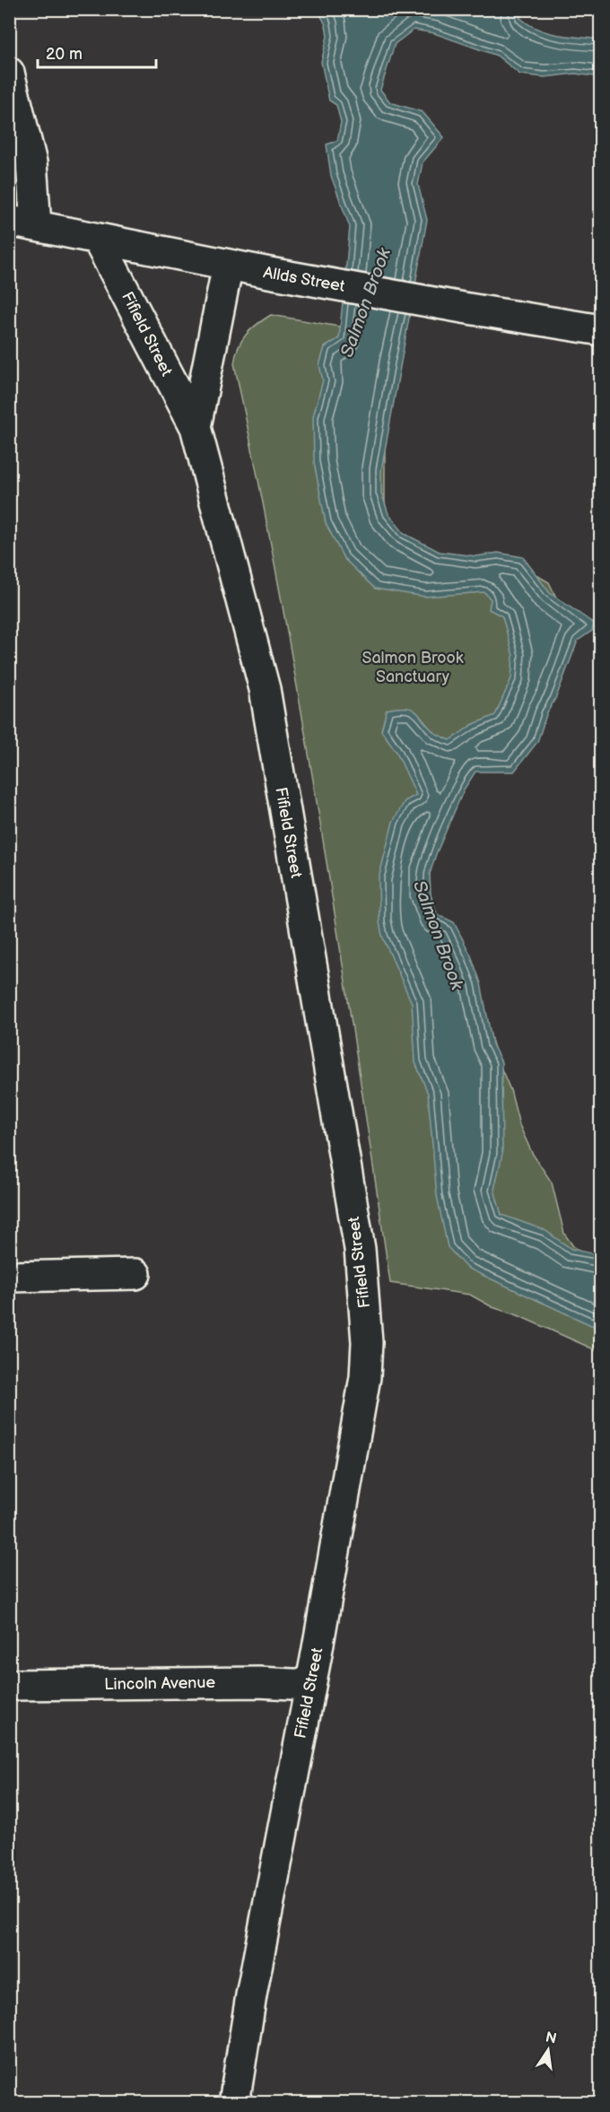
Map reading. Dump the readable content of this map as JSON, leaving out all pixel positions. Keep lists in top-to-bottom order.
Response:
{
  "streets": {
    "street": ["Allds Street", "Fifield Street", "Lincoln Avenue"]
  },
  "crossings": [
    ["Allds Street", "Fifield Street"],
    ["Fifield Street", "Lincoln Avenue"]
  ],
  "water": ["Salmon Brook"],
  "parks": ["Salmon Brook Sanctuary"],
  "scale_bar": "20 m",
  "north": "top"
}
